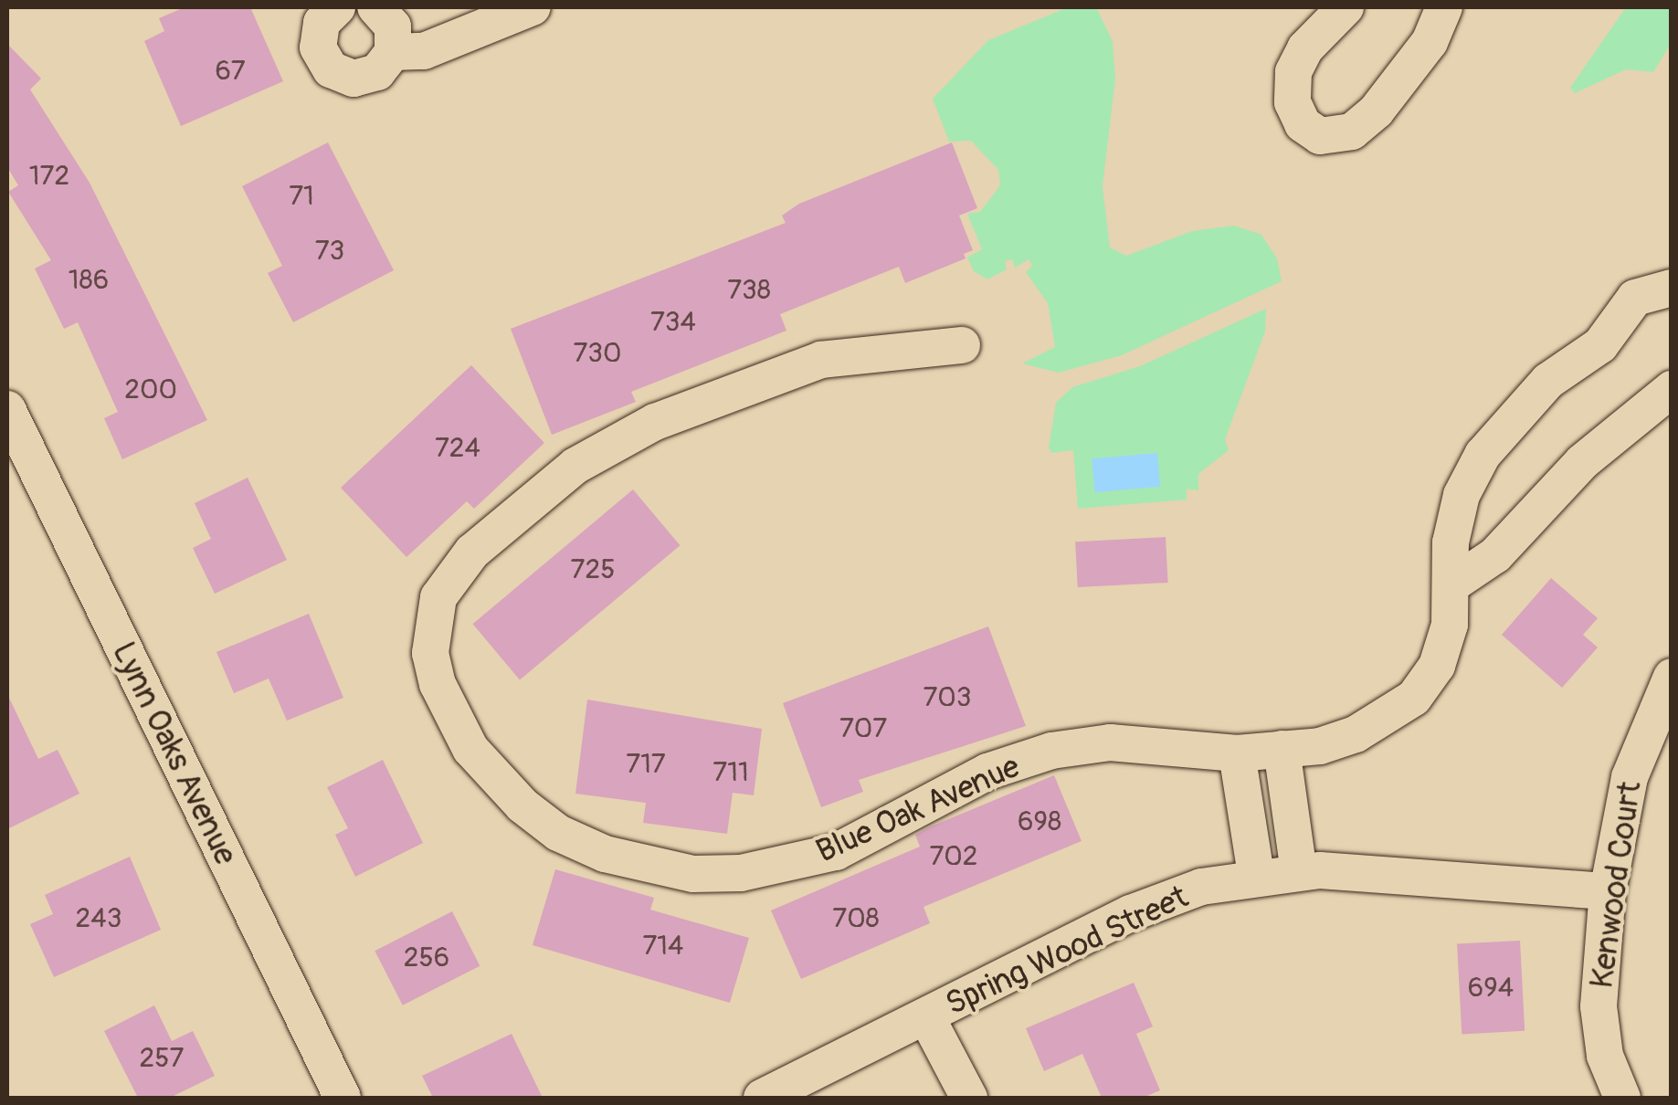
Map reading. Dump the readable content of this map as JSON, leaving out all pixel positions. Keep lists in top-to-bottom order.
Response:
{
  "streets": {
    "street": [
      "Lynn Oaks Avenue",
      "Blue Oak Avenue",
      "Kenwood Court",
      "Spring Wood Street"
    ]
  },
  "crossings": [
    ["Kenwood Court", "Spring Wood Street"]
  ],
  "house_numbers": [
    "67",
    "172",
    "71",
    "73",
    "186",
    "738",
    "734",
    "730",
    "200",
    "724",
    "725",
    "703",
    "707",
    "717",
    "711",
    "698",
    "702",
    "243",
    "708",
    "714",
    "256",
    "694",
    "257"
  ]
}
